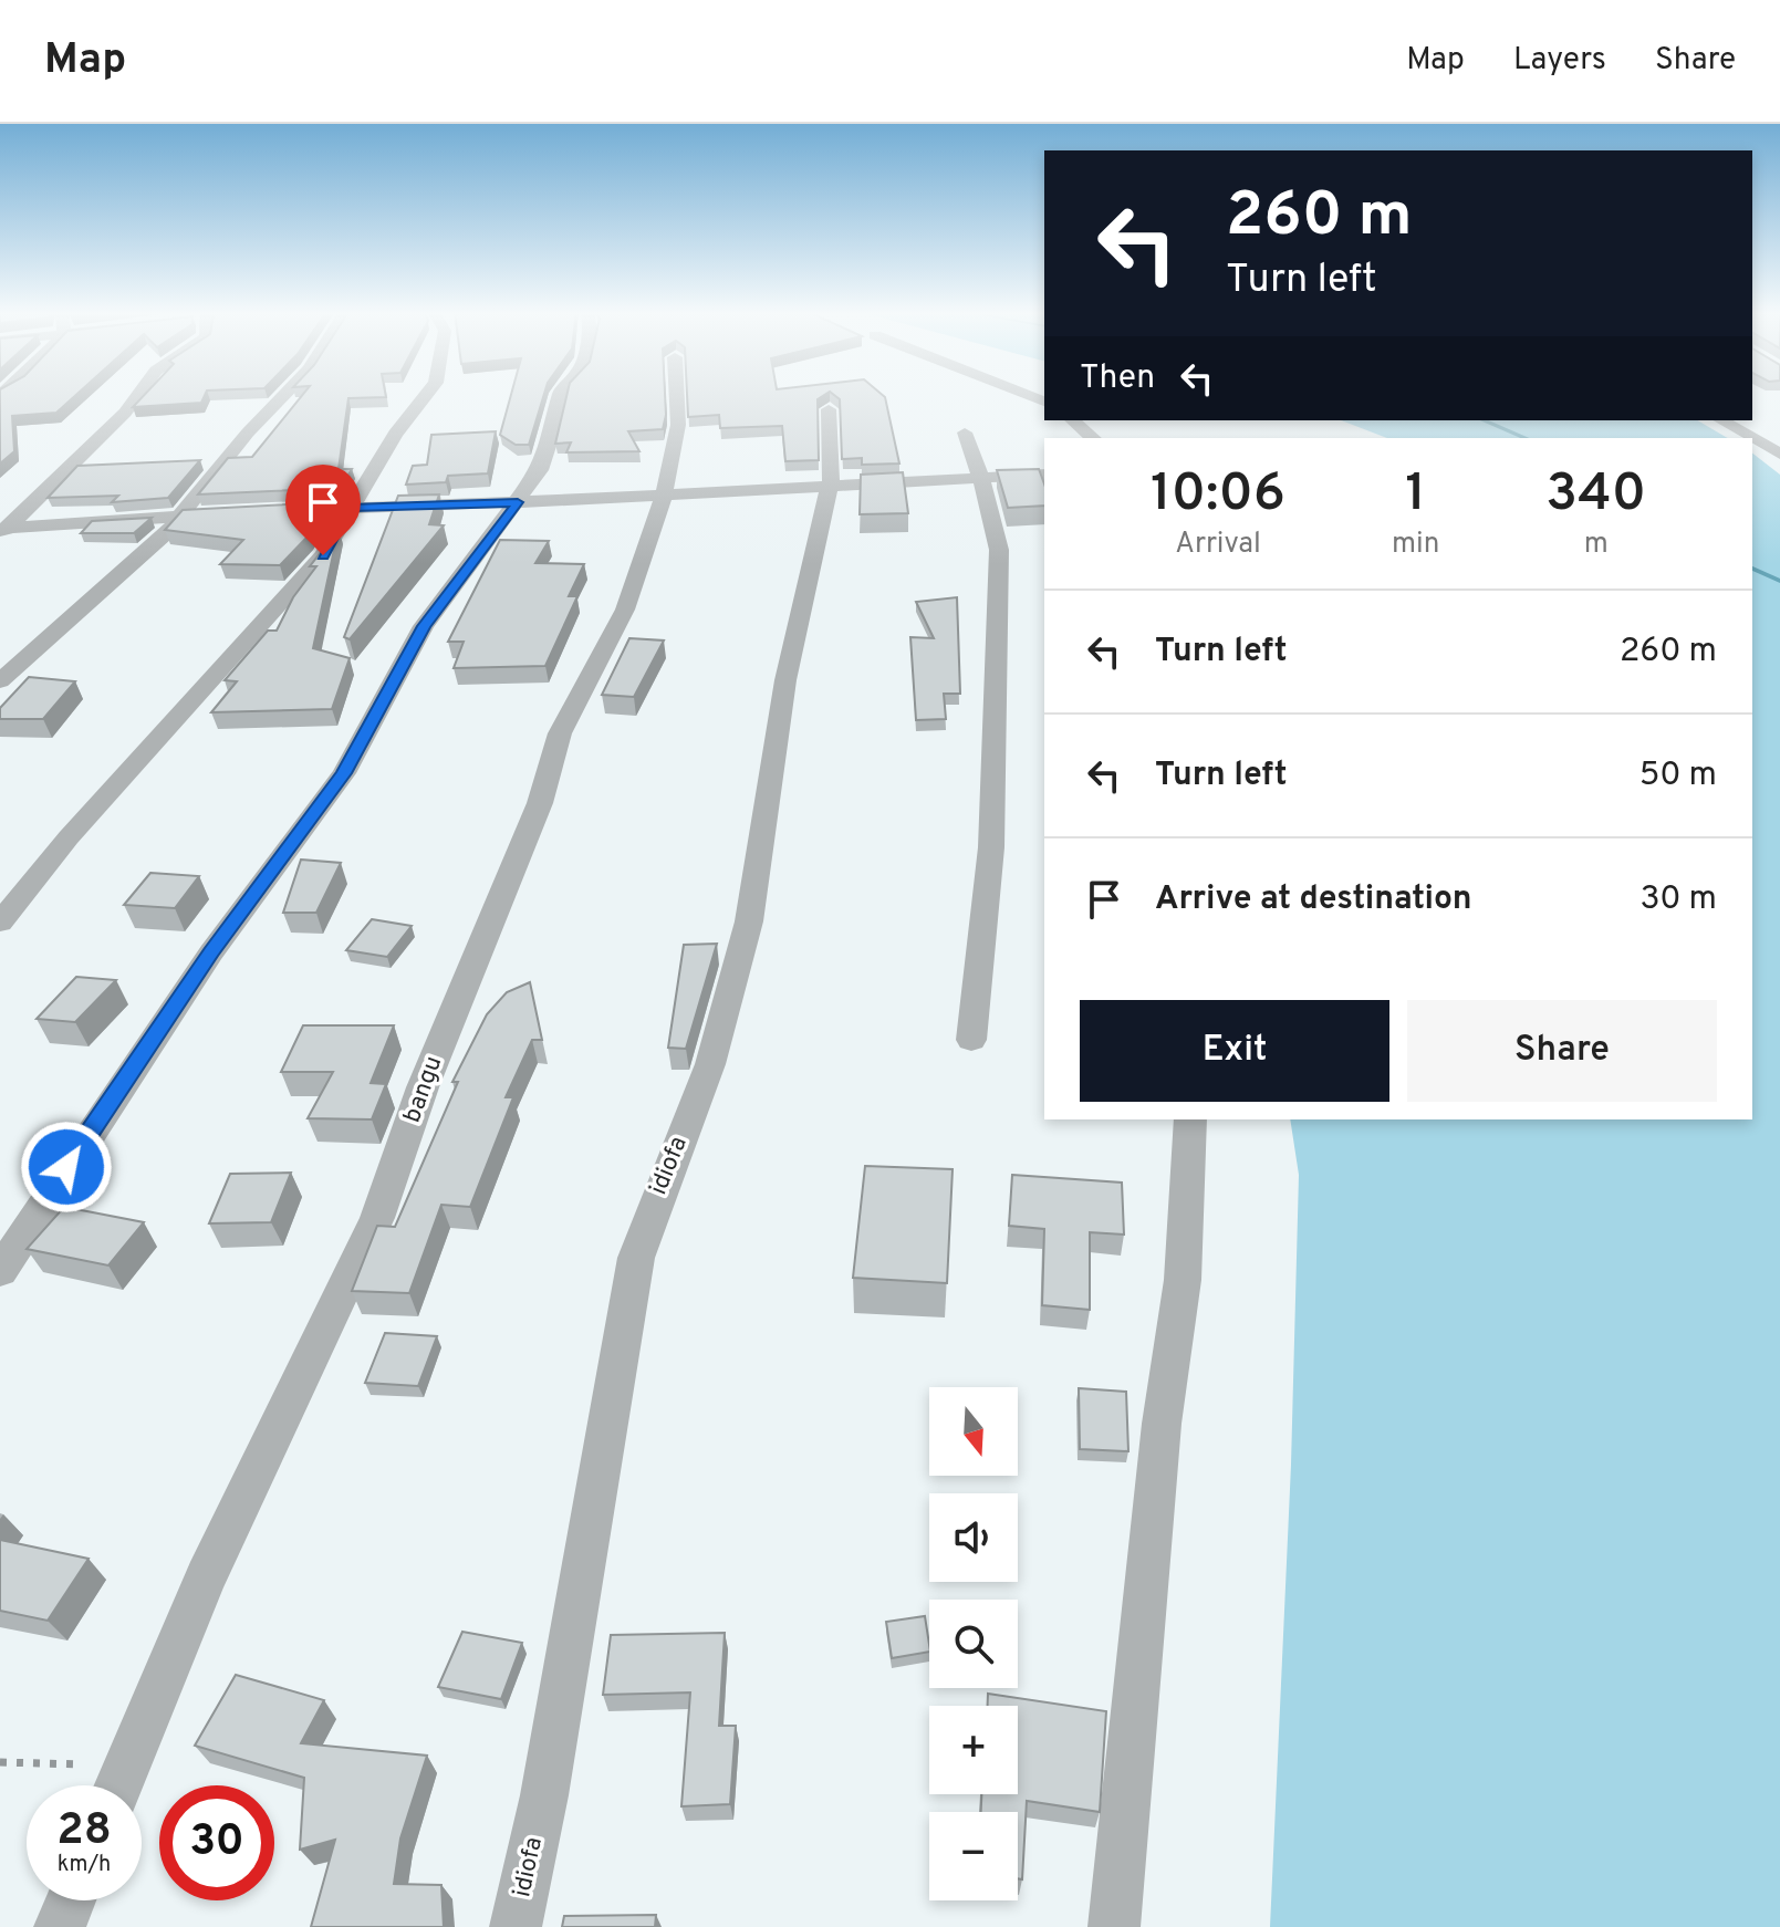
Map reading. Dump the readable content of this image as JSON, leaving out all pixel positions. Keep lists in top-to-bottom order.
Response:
{
  "streets": {
    "street": ["bangu", "idiofa"]
  },
  "north": "bottom",
  "page": {
    "header": "Map",
    "nav": ["Map", "Layers", "Share"],
    "turn": ["260 m", "Turn left"],
    "then": "Then",
    "eta": [
      "10:06",
      "Arrival",
      "1",
      "min",
      "340",
      "m"
    ],
    "list": [
      {
        "name": "Turn left",
        "value": "260 m"
      },
      {
        "name": "Turn left",
        "value": "50 m"
      },
      {
        "name": "Arrive at destination",
        "value": "30 m"
      }
    ],
    "buttons": ["Exit", "Share"],
    "map_buttons": ["+", "−"],
    "speed": "28 km/h",
    "limit": "30"
  }
}
